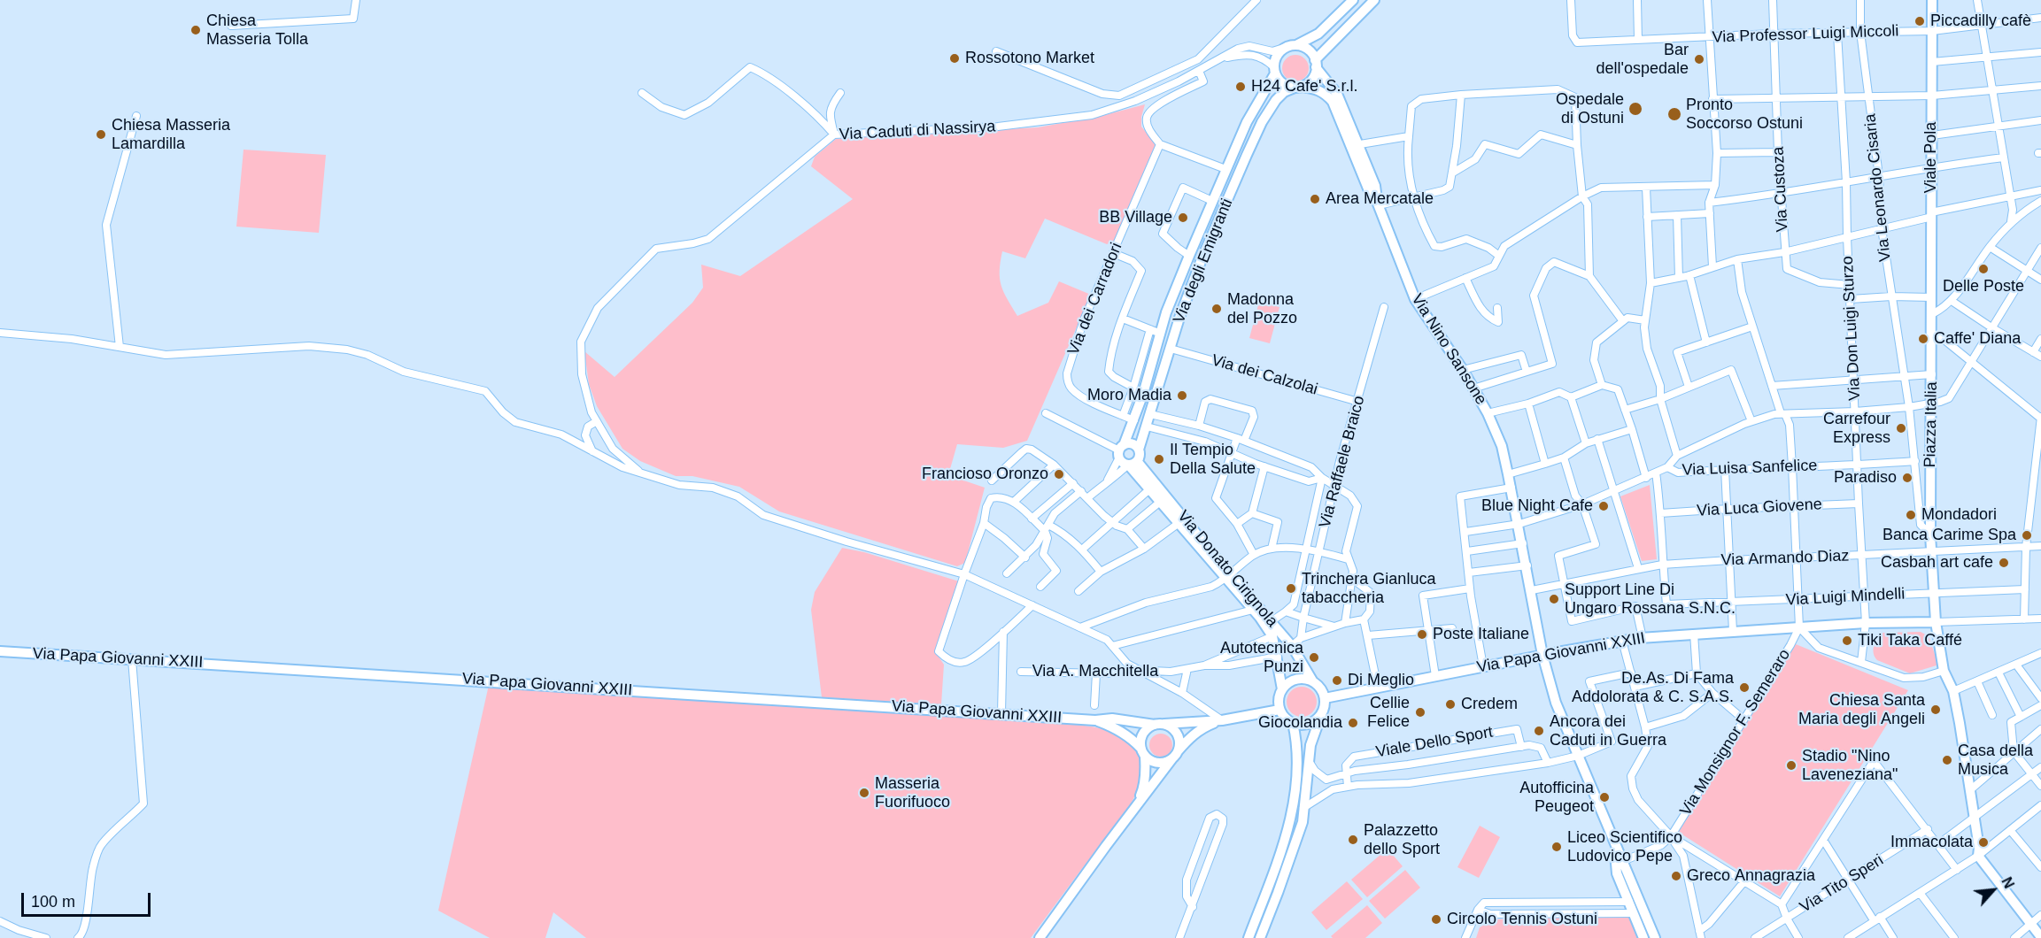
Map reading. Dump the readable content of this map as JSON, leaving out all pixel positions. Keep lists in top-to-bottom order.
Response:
{
  "streets": {
    "main road": [
      "Viale Pola",
      "Via degli Emigranti",
      "Via Nino Sansone",
      "Piazza Italia",
      "Via Donato Cirignola",
      "Via Papa Giovanni XXIII"
    ],
    "street": [
      "Via Professor Luigi Miccoli",
      "Via Caduti di Nassirya",
      "Via Leonardo Cisaria",
      "Via Custoza",
      "Via dei Carradori",
      "Via Don Luigi Sturzo",
      "Via dei Calzolai",
      "Via Raffaele Braico",
      "Via Luisa Sanfelice",
      "Via Luca Giovene",
      "Via Armando Diaz",
      "Via Luigi Mindelli",
      "Via A. Macchitella",
      "Via Monsignor F. Semeraro",
      "Viale Dello Sport",
      "Via Tito Speri"
    ]
  },
  "crossings": [
    ["Via Professor Luigi Miccoli", "Viale Pola"],
    ["Via Professor Luigi Miccoli", "Via Leonardo Cisaria"],
    ["Via Professor Luigi Miccoli", "Via Custoza"],
    ["Via Professor Luigi Miccoli", "Via Don Luigi Sturzo"],
    ["Via Caduti di Nassirya", "Via degli Emigranti"],
    ["Via Caduti di Nassirya", "Via Nino Sansone"],
    ["Viale Pola", "Piazza Italia"],
    ["Via Leonardo Cisaria", "Piazza Italia"],
    ["Via degli Emigranti", "Via dei Carradori"],
    ["Via degli Emigranti", "Via Nino Sansone"],
    ["Via degli Emigranti", "Via dei Calzolai"],
    ["Via degli Emigranti", "Via Donato Cirignola"],
    ["Via Don Luigi Sturzo", "Via Luisa Sanfelice"],
    ["Via Don Luigi Sturzo", "Via Luca Giovene"],
    ["Via Don Luigi Sturzo", "Via Armando Diaz"],
    ["Via Don Luigi Sturzo", "Via Luigi Mindelli"],
    ["Via Don Luigi Sturzo", "Via Papa Giovanni XXIII"],
    ["Via Nino Sansone", "Via Luisa Sanfelice"],
    ["Via Nino Sansone", "Via Armando Diaz"],
    ["Via Nino Sansone", "Via Papa Giovanni XXIII"],
    ["Via Nino Sansone", "Viale Dello Sport"],
    ["Via dei Calzolai", "Via Raffaele Braico"],
    ["Piazza Italia", "Via Luisa Sanfelice"],
    ["Piazza Italia", "Via Armando Diaz"],
    ["Piazza Italia", "Via Luigi Mindelli"],
    ["Piazza Italia", "Via Papa Giovanni XXIII"],
    ["Via Armando Diaz", "Via Luigi Mindelli"],
    ["Via Donato Cirignola", "Via Papa Giovanni XXIII"],
    ["Via Papa Giovanni XXIII", "Via Monsignor F. Semeraro"]
  ],
  "places": [
    "Piccadilly cafè",
    "Chiesa Masseria Tolla",
    "Rossotono Market",
    "Bar dell'ospedale",
    "H24 Cafe' S.r.l.",
    "Ospedale di Ostuni",
    "Pronto Soccorso Ostuni",
    "Chiesa Masseria Lamardilla",
    "Area Mercatale",
    "BB Village",
    "Delle Poste",
    "Madonna del Pozzo",
    "Caffe' Diana",
    "Moro Madia",
    "Carrefour Express",
    "Il Tempio Della Salute",
    "Francioso Oronzo",
    "Paradiso",
    "Blue Night Cafe",
    "Mondadori",
    "Banca Carime Spa",
    "Casbah art cafe",
    "Trinchera Gianluca tabaccheria",
    "Support Line Di Ungaro Rossana S.N.C.",
    "Poste Italiane",
    "Tiki Taka Caffé",
    "Autotecnica Punzi",
    "Di Meglio",
    "De.As. Di Fama Addolorata & C. S.A.S.",
    "Credem",
    "Chiesa Santa Maria degli Angeli",
    "Cellie Felice",
    "Giocolandia",
    "Ancora dei Caduti in Guerra",
    "Casa della Musica",
    "Stadio \"Nino Laveneziana\"",
    "Masseria Fuorifuoco",
    "Autofficina Peugeot",
    "Palazzetto dello Sport",
    "Immacolata",
    "Liceo Scientifico Ludovico Pepe",
    "Greco Annagrazia",
    "Circolo Tennis Ostuni"
  ],
  "scale_bar": "100 m",
  "north": "top right"
}
